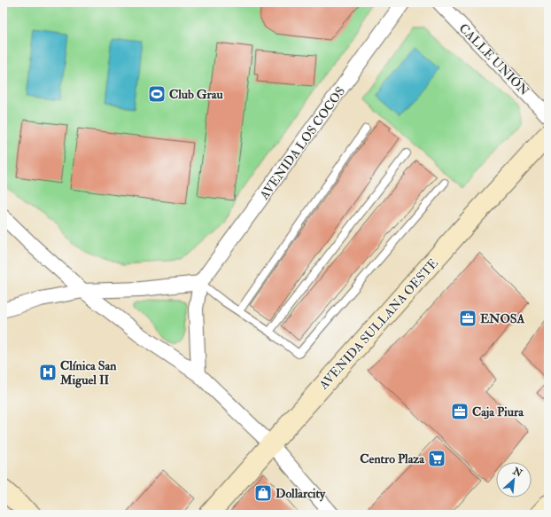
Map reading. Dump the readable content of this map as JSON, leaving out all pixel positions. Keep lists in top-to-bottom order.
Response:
{
  "streets": {
    "street": ["CALLE UNIÓN", "AVENIDA LOS COCOS", "AVENIDA SULLANA OESTE"]
  },
  "places": {
    "sports": ["Club Grau"],
    "office": ["ENOSA", "Caja Piura"],
    "hospital": ["Clínica San Miguel II"],
    "supermarket": ["Centro Plaza"],
    "shop": ["Dollarcity"]
  },
  "north": "top right"
}
